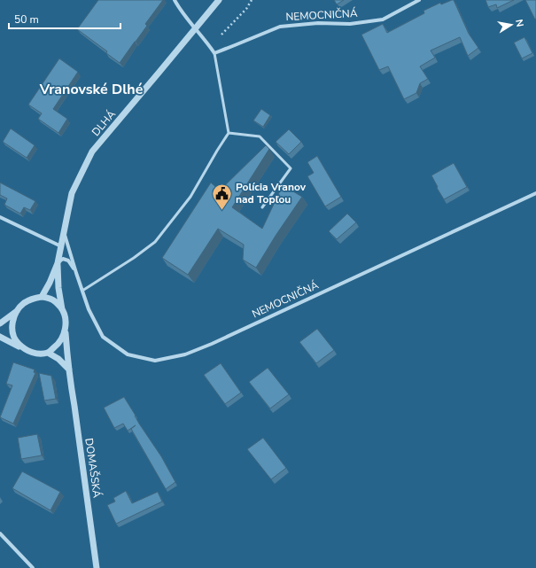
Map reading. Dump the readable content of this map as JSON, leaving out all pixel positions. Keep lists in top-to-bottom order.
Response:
{
  "streets": {
    "street": ["NEMOCNIČNÁ", "DLHÁ", "DOMAŠSKÁ"]
  },
  "crossings": [
    ["NEMOCNIČNÁ", "DLHÁ"]
  ],
  "districts": ["Vranovské Dlhé"],
  "places": {
    "public building": ["Polícia Vranov nad Topľou"]
  },
  "scale_bar": "50 m",
  "north": "right"
}
